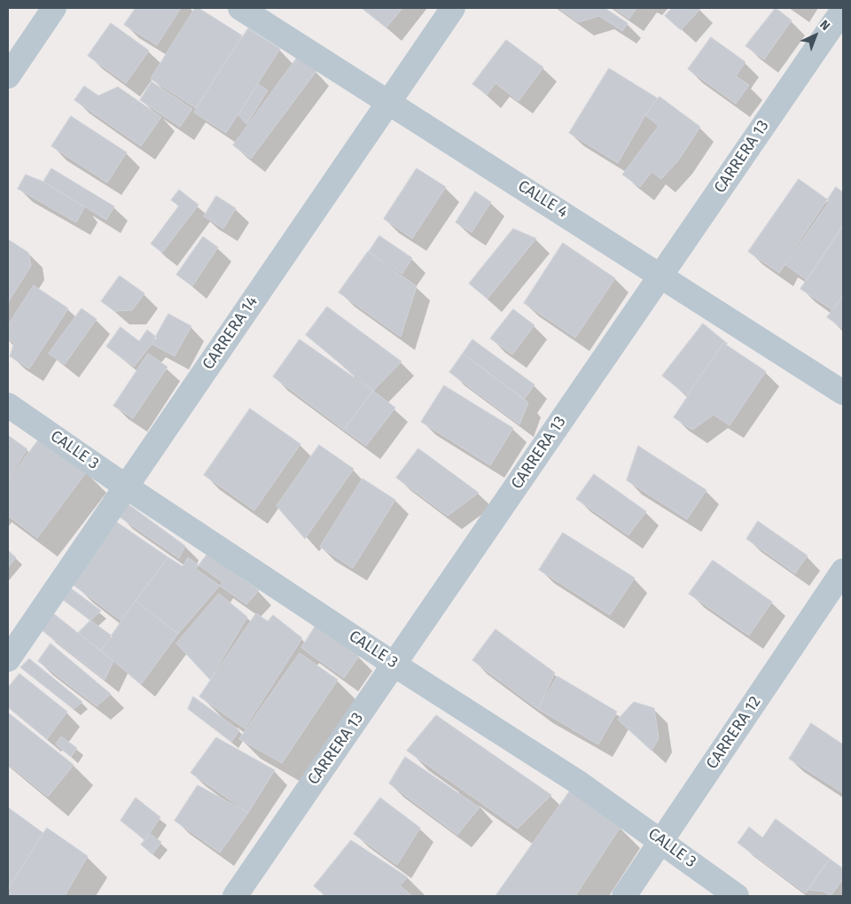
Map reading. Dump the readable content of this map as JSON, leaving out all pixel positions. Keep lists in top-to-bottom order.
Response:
{
  "streets": {
    "street": [
      "CARRERA 13",
      "CALLE 4",
      "CARRERA 14",
      "CALLE 3",
      "CARRERA 12"
    ]
  },
  "crossings": [
    ["CARRERA 13", "CALLE 4"],
    ["CARRERA 13", "CALLE 3"],
    ["CALLE 4", "CARRERA 14"],
    ["CARRERA 14", "CALLE 3"],
    ["CALLE 3", "CARRERA 12"]
  ],
  "north": "top right"
}
